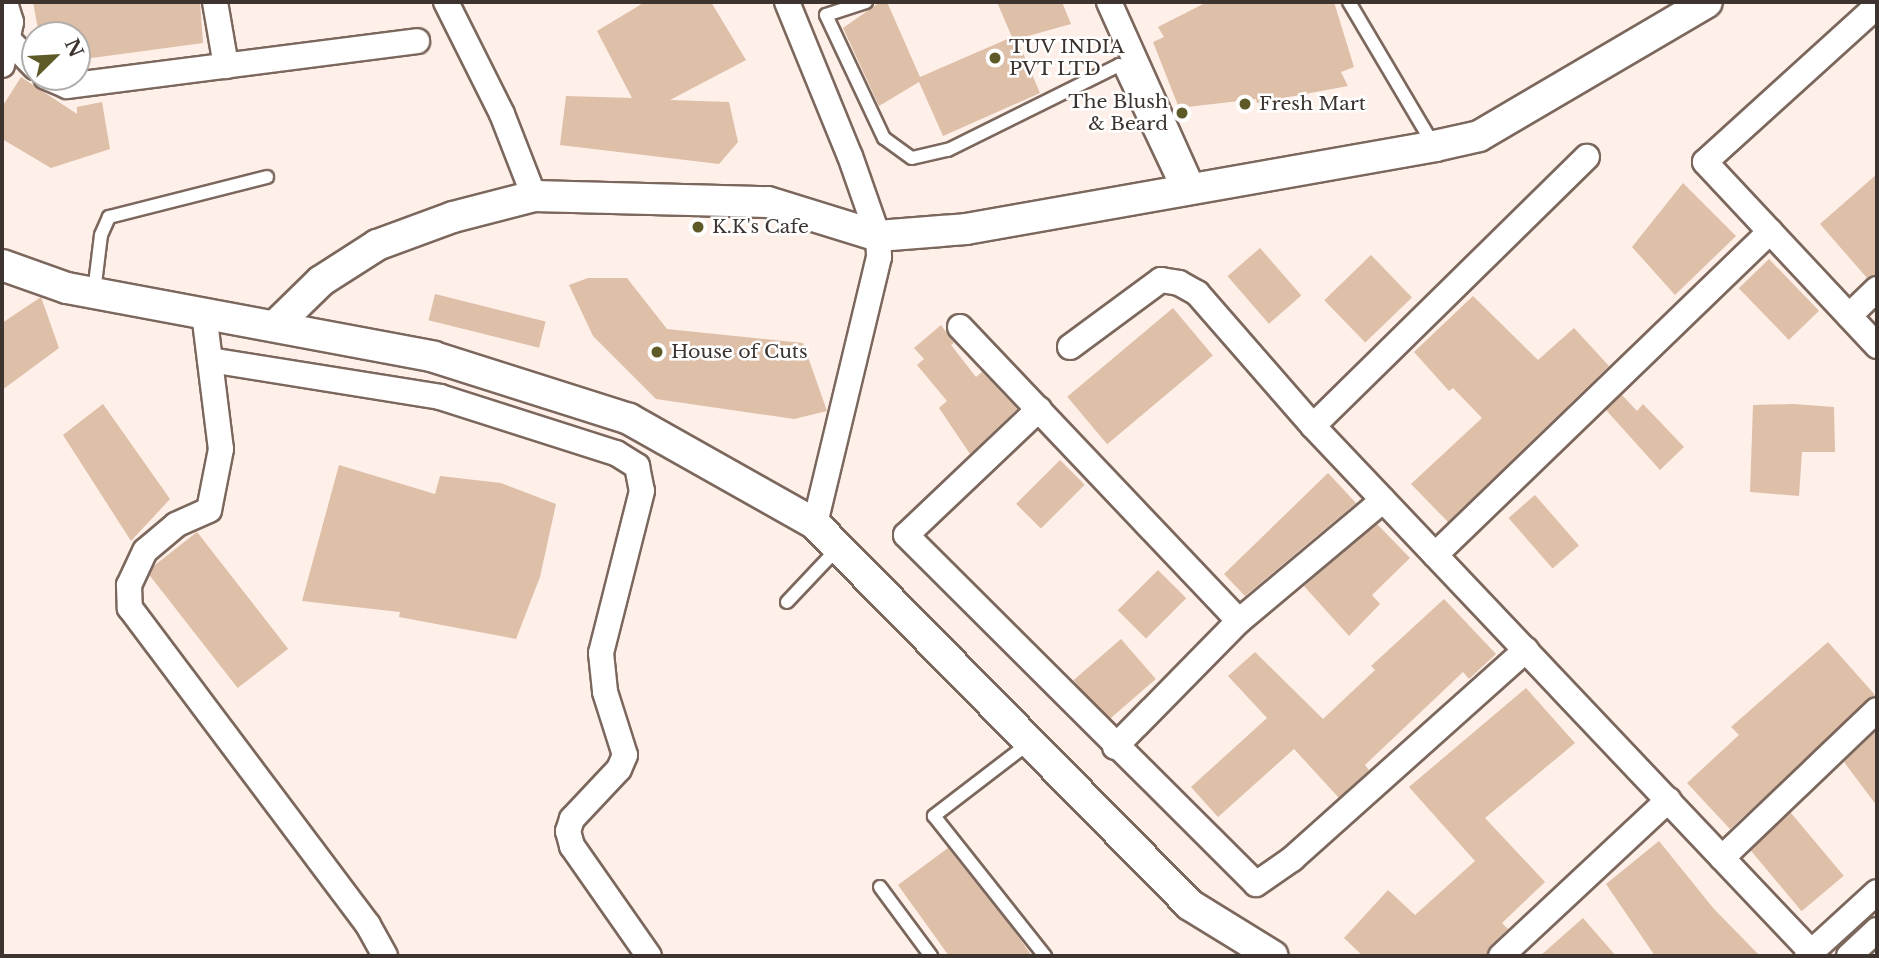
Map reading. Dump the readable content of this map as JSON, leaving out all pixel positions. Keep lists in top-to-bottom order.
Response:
{
  "places": [
    "TUV INDIA PVT LTD",
    "Fresh Mart",
    "The Blush & Beard",
    "K.K's Cafe",
    "House of Cuts"
  ],
  "north": "top right"
}
